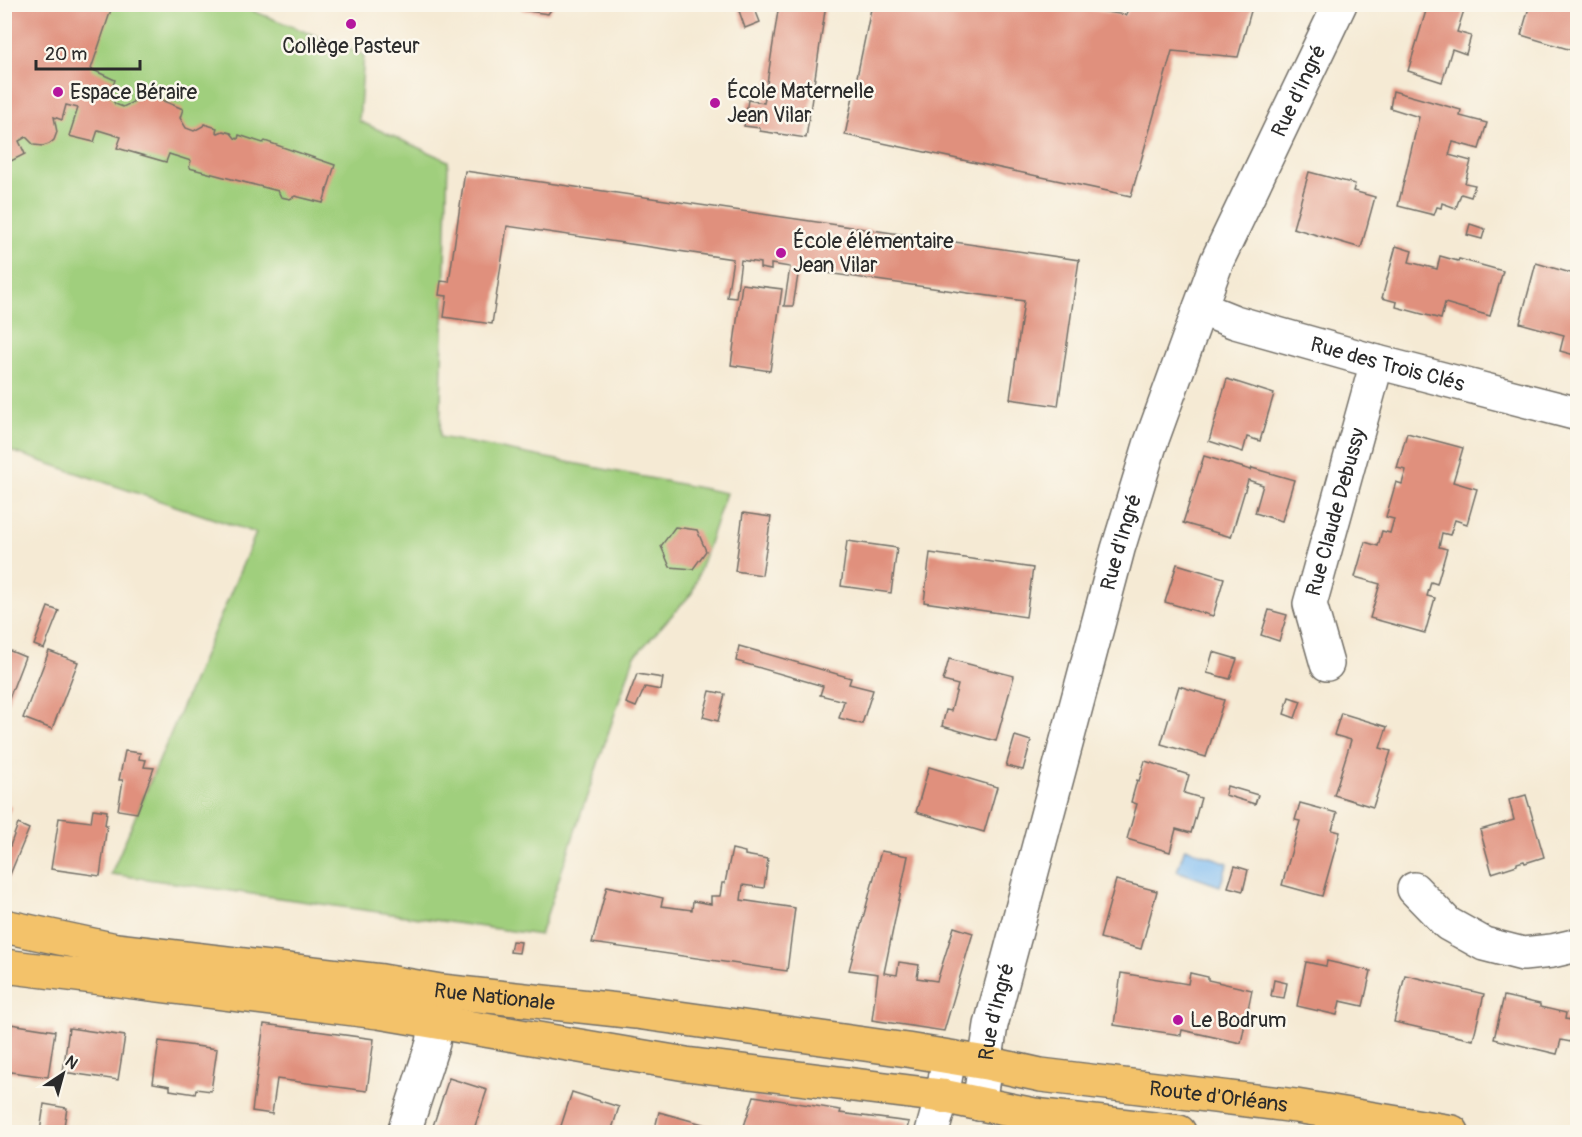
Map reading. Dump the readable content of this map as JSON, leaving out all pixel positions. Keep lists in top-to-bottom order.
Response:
{
  "streets": {
    "main road": ["Rue Nationale", "Route d'Orléans"],
    "street": ["Rue d'Ingré", "Rue des Trois Clés", "Rue Claude Debussy"]
  },
  "crossings": [
    ["Rue d'Ingré", "Rue des Trois Clés"],
    ["Rue d'Ingré", "Rue Nationale"],
    ["Rue d'Ingré", "Route d'Orléans"],
    ["Rue des Trois Clés", "Rue Claude Debussy"],
    ["Rue Nationale", "Route d'Orléans"]
  ],
  "places": [
    "Collège Pasteur",
    "Espace Béraire",
    "École Maternelle Jean Vilar",
    "École élémentaire Jean Vilar",
    "Le Bodrum"
  ],
  "scale_bar": "20 m",
  "north": "top right"
}
